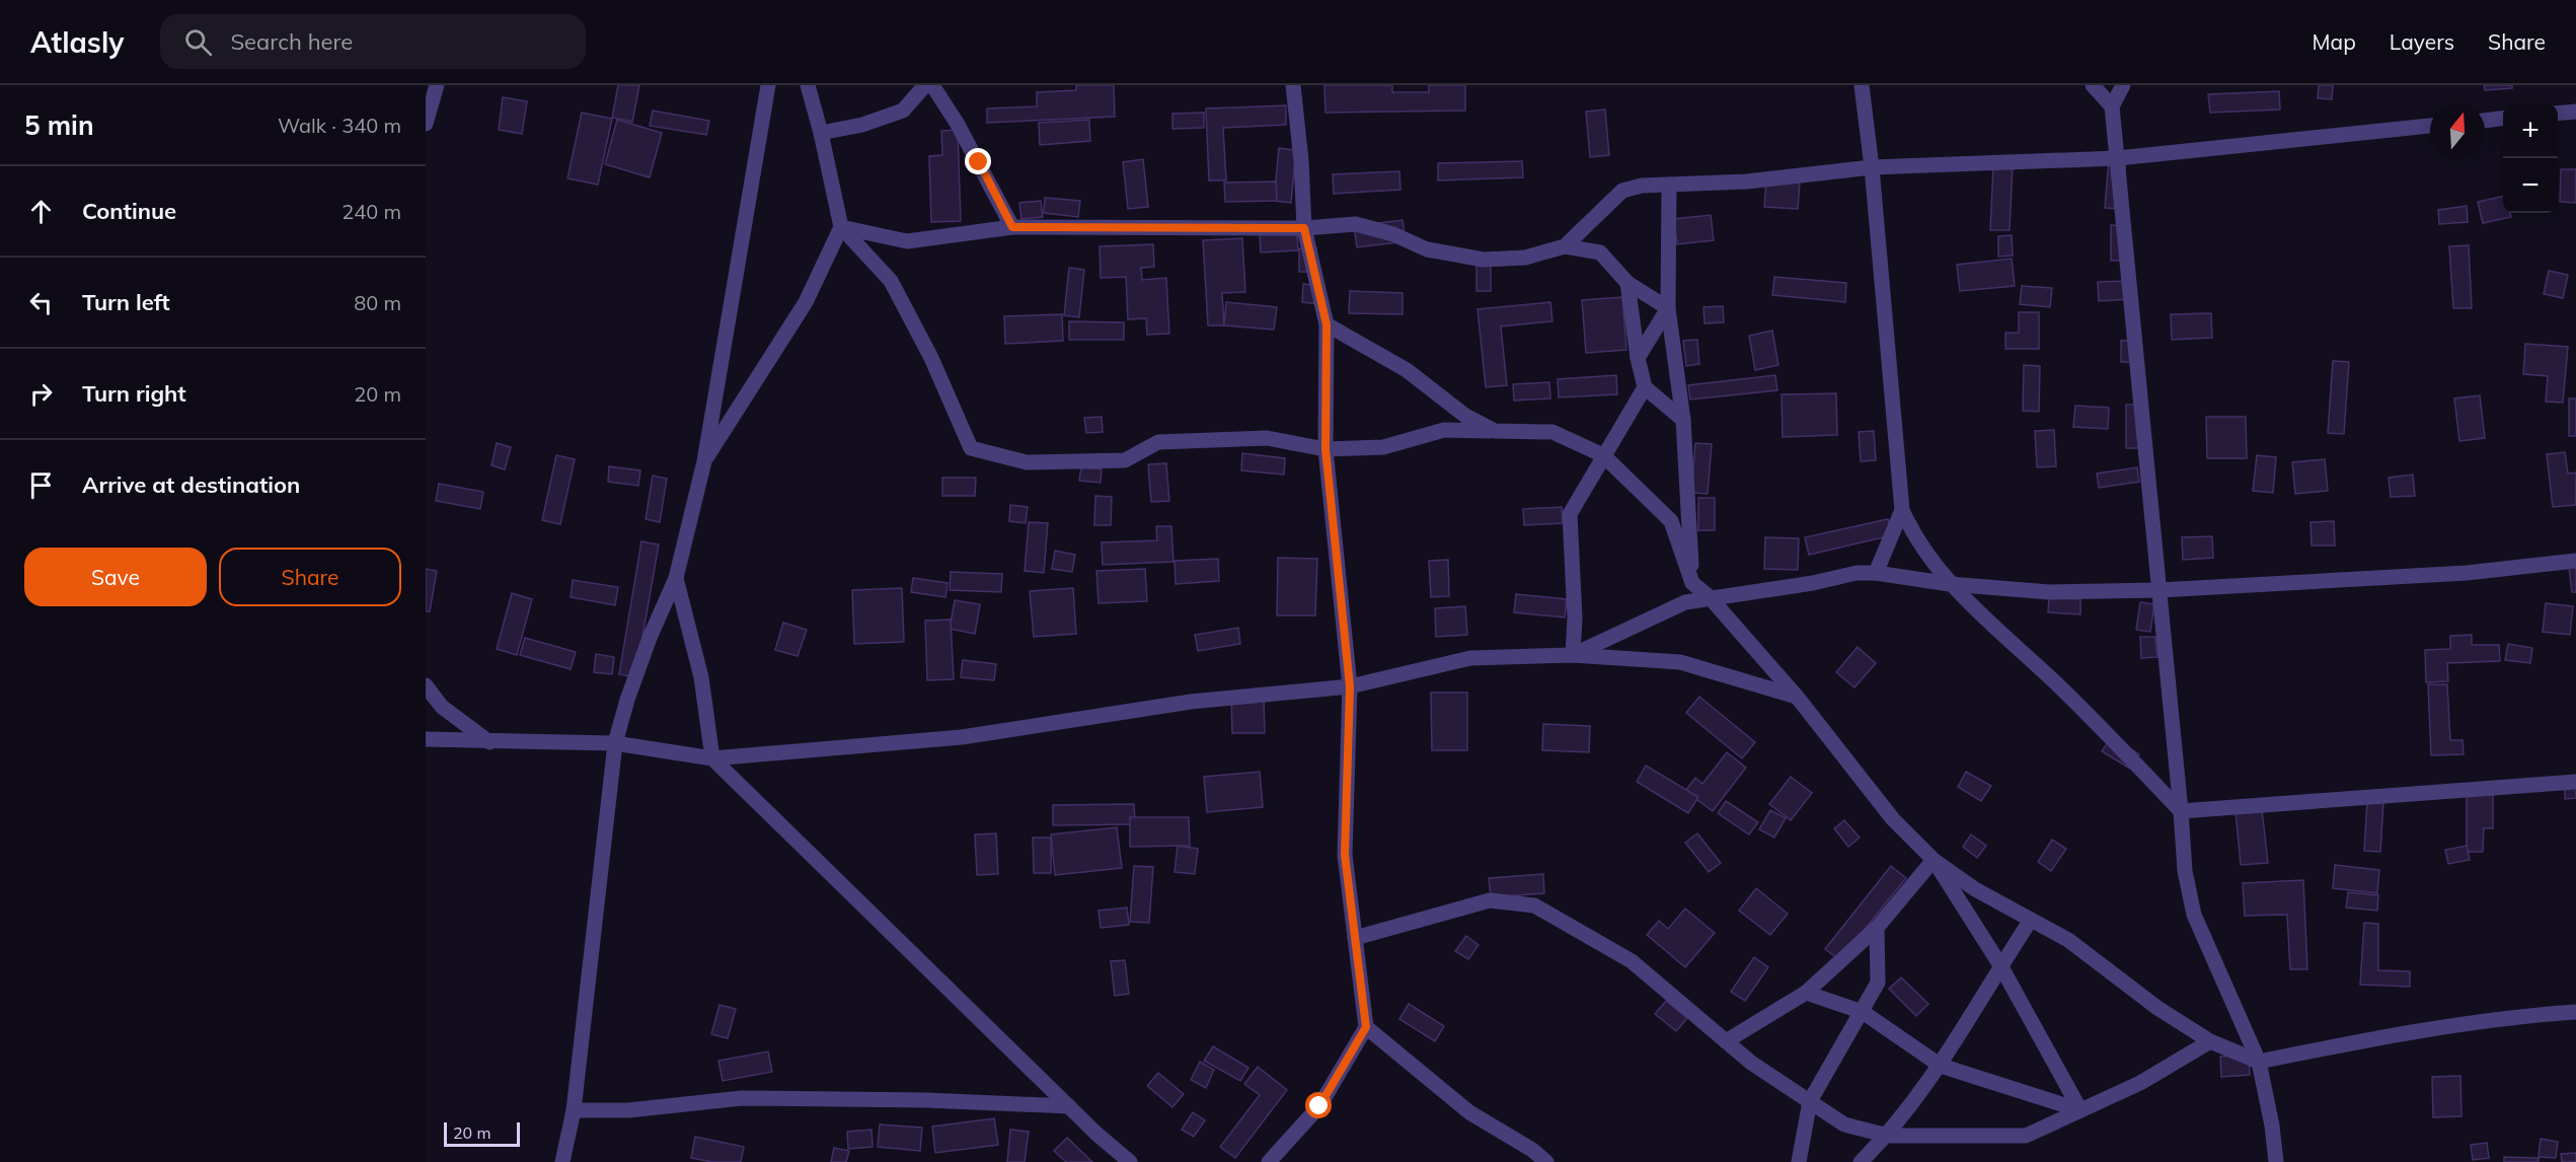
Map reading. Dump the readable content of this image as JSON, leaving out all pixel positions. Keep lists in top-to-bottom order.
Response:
{
  "scale_bar": "20 m",
  "north": "top",
  "page": {
    "header": "Atlasly",
    "search": "Search here",
    "nav": ["Map", "Layers", "Share"],
    "heading": ["5 min", "Walk · 340 m"],
    "map_buttons": ["+", "−"],
    "list": [
      ["Continue", "240 m"],
      ["Turn left", "80 m"],
      ["Turn right", "20 m"],
      "Arrive at destination"
    ],
    "buttons": ["Save", "Share"],
    "scale": "20 m"
  }
}
